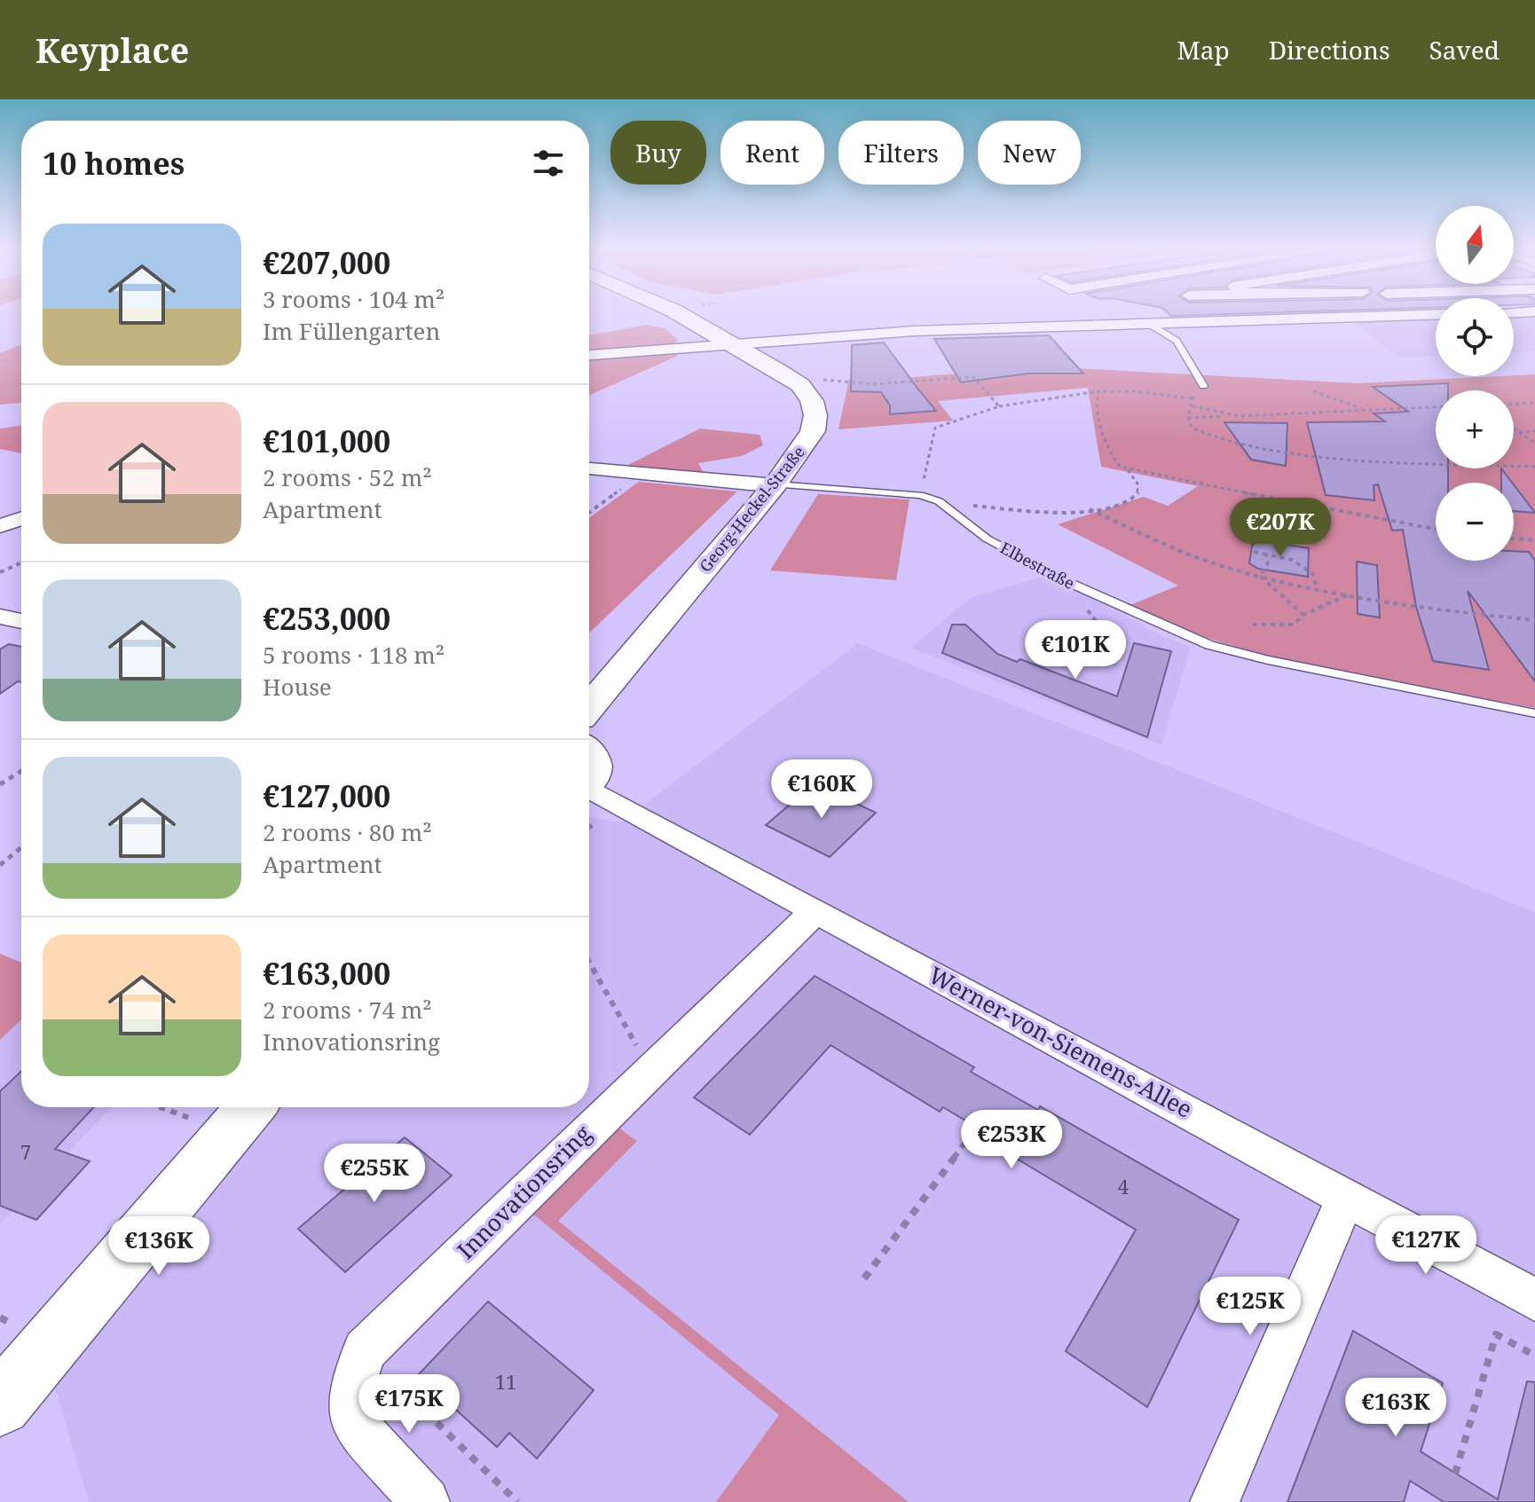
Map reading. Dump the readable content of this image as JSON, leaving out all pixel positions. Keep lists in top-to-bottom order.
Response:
{
  "streets": {
    "street": [
      "Georg-Heckel-Straße",
      "Elbestraße",
      "Werner-von-Siemens-Allee",
      "Innovationsring"
    ]
  },
  "crossings": [
    ["Georg-Heckel-Straße", "Elbestraße"],
    ["Werner-von-Siemens-Allee", "Innovationsring"]
  ],
  "house_numbers": ["7", "4", "11"],
  "north": "top",
  "page": {
    "header": "Keyplace",
    "nav": ["Map", "Directions", "Saved"],
    "chip": [
      "Buy",
      "Rent",
      "Filters",
      "New"
    ],
    "heading": "10 homes",
    "map_buttons": ["+", "−"],
    "list": [
      {
        "name": "€207,000",
        "note": "3 rooms · 104 m² · Im Füllengarten"
      },
      {
        "name": "€101,000",
        "note": "2 rooms · 52 m² · Apartment"
      },
      {
        "name": "€253,000",
        "note": "5 rooms · 118 m² · House"
      },
      {
        "name": "€127,000",
        "note": "2 rooms · 80 m² · Apartment"
      },
      {
        "name": "€163,000",
        "note": "2 rooms · 74 m² · Innovationsring"
      }
    ],
    "price": [
      "€207K",
      "€101K",
      "€160K",
      "€253K",
      "€255K",
      "€127K",
      "€136K",
      "€125K",
      "€175K",
      "€163K"
    ]
  }
}
